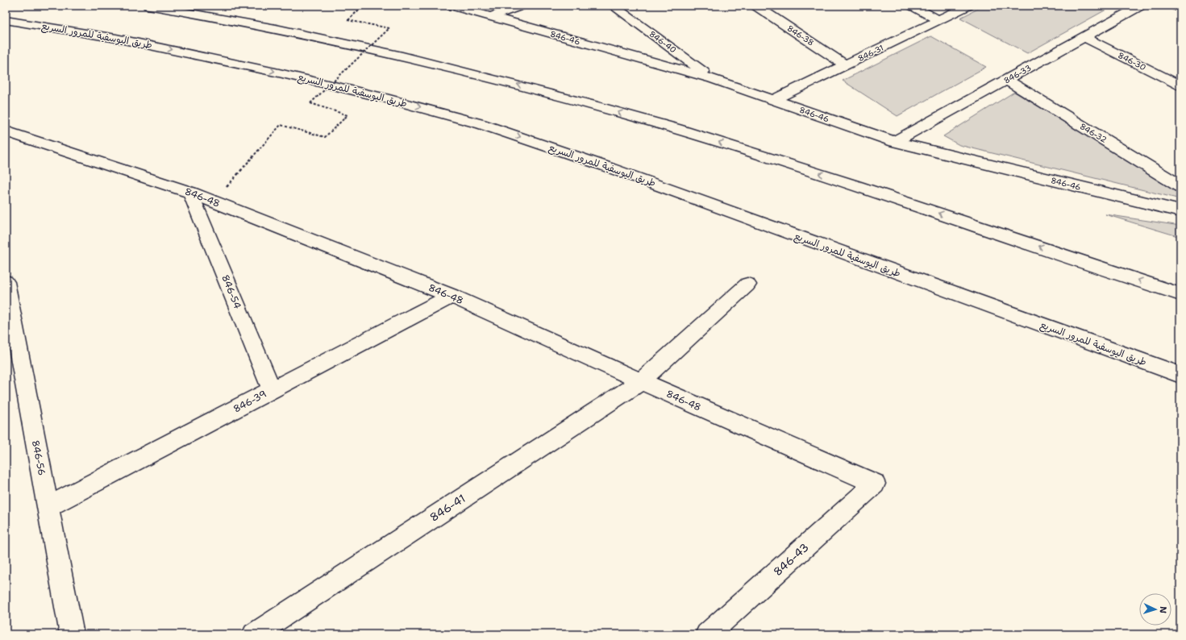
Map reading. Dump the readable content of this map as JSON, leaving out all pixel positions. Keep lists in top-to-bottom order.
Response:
{
  "streets": {
    "main road": [
      "طريق اليوسفية للمرور السريع",
      "846-38",
      "846-46",
      "846-40",
      "846-31",
      "846-30",
      "846-33",
      "846-32",
      "846-48",
      "846-54",
      "846-39",
      "846-56",
      "846-41",
      "846-43"
    ]
  },
  "crossings": [
    ["846-38", "846-31"],
    ["846-46", "846-40"],
    ["846-46", "846-31"],
    ["846-46", "846-33"],
    ["846-30", "846-33"],
    ["846-33", "846-32"],
    ["846-48", "846-54"],
    ["846-48", "846-39"],
    ["846-48", "846-41"],
    ["846-48", "846-43"],
    ["846-54", "846-39"],
    ["846-39", "846-56"]
  ],
  "north": "right"
}
